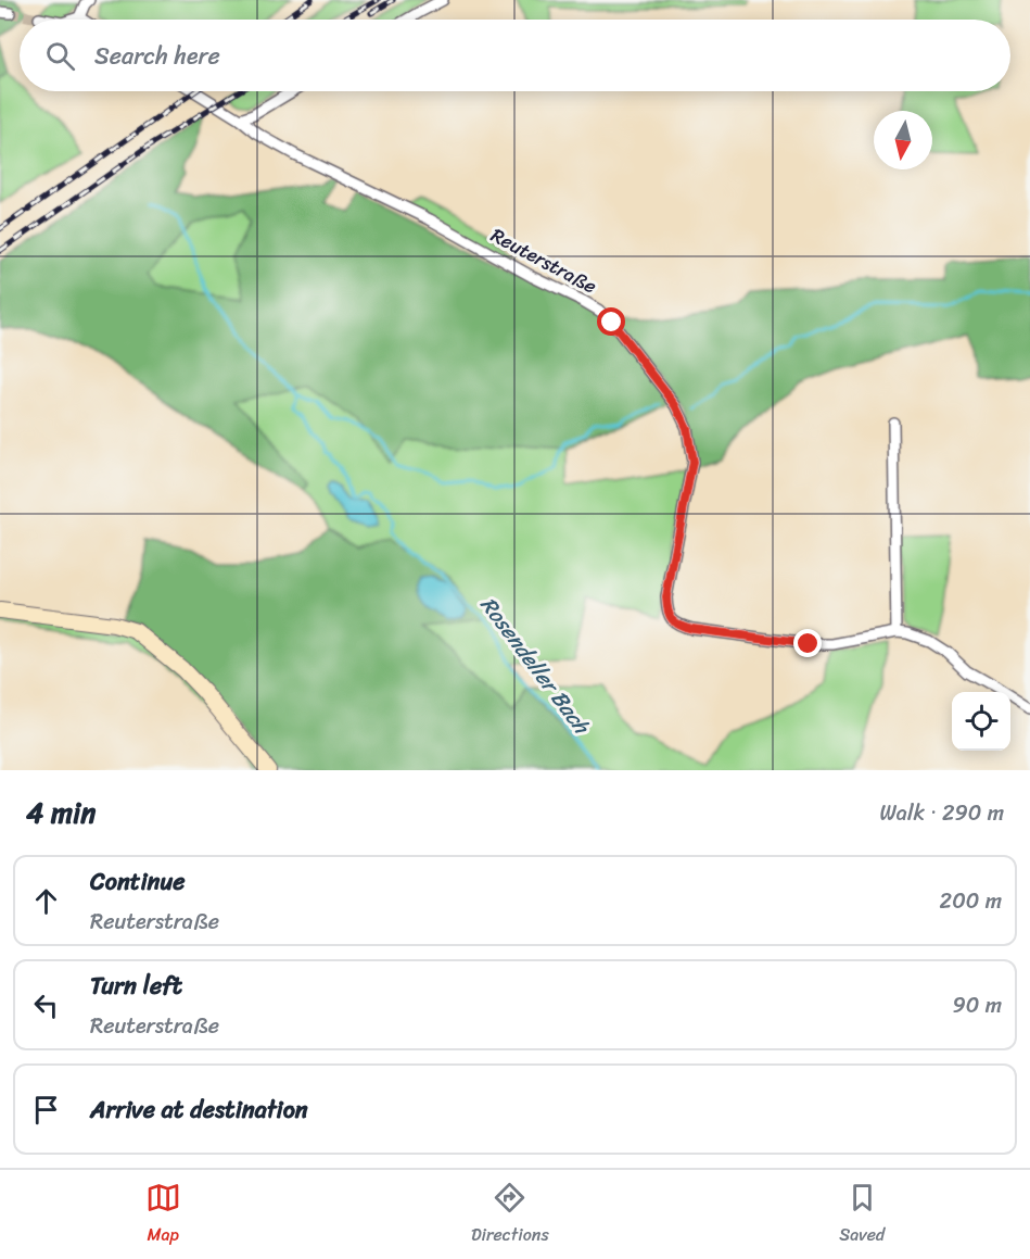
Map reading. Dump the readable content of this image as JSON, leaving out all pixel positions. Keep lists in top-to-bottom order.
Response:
{
  "streets": {
    "street": ["Reuterstraße"]
  },
  "water": ["Rosendeller Bach"],
  "north": "bottom",
  "page": {
    "search": "Search here",
    "heading": ["4 min", "Walk · 290 m"],
    "list": [
      ["Continue", "Reuterstraße", "200 m"],
      ["Turn left", "Reuterstraße", "90 m"],
      "Arrive at destination"
    ],
    "nav": ["Map", "Directions", "Saved"]
  }
}
